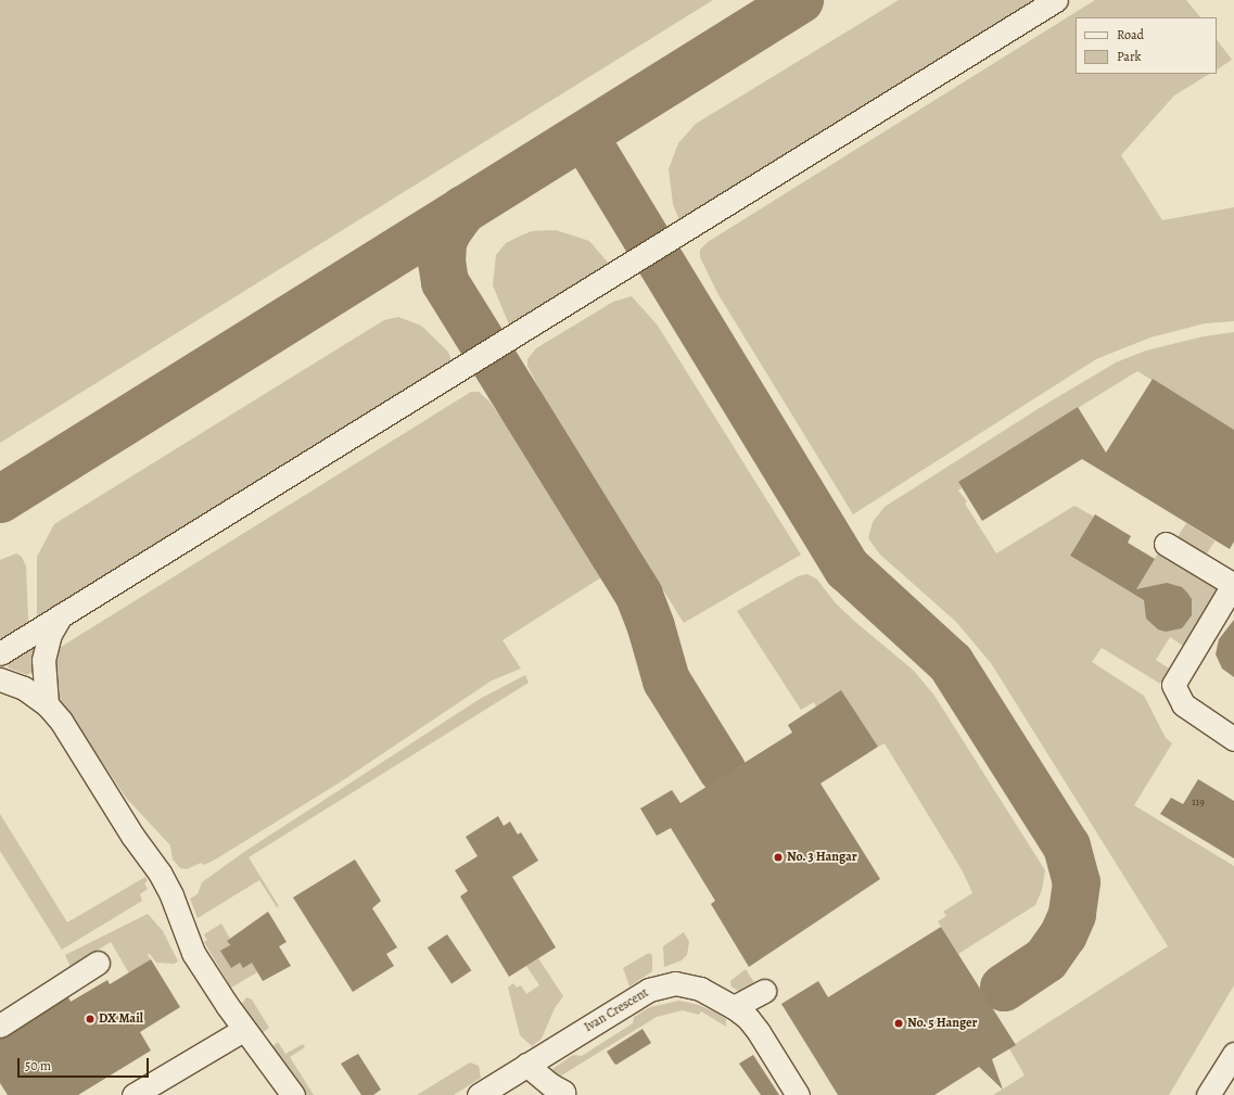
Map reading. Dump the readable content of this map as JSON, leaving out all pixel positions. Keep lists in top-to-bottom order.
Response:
{
  "streets": {
    "street": ["Ivan Crescent"]
  },
  "places": ["No. 3 Hangar", "DX Mail", "No. 5 Hanger"],
  "house_numbers": ["119"],
  "legend": ["Road", "Park"],
  "scale_bar": "50 m"
}
